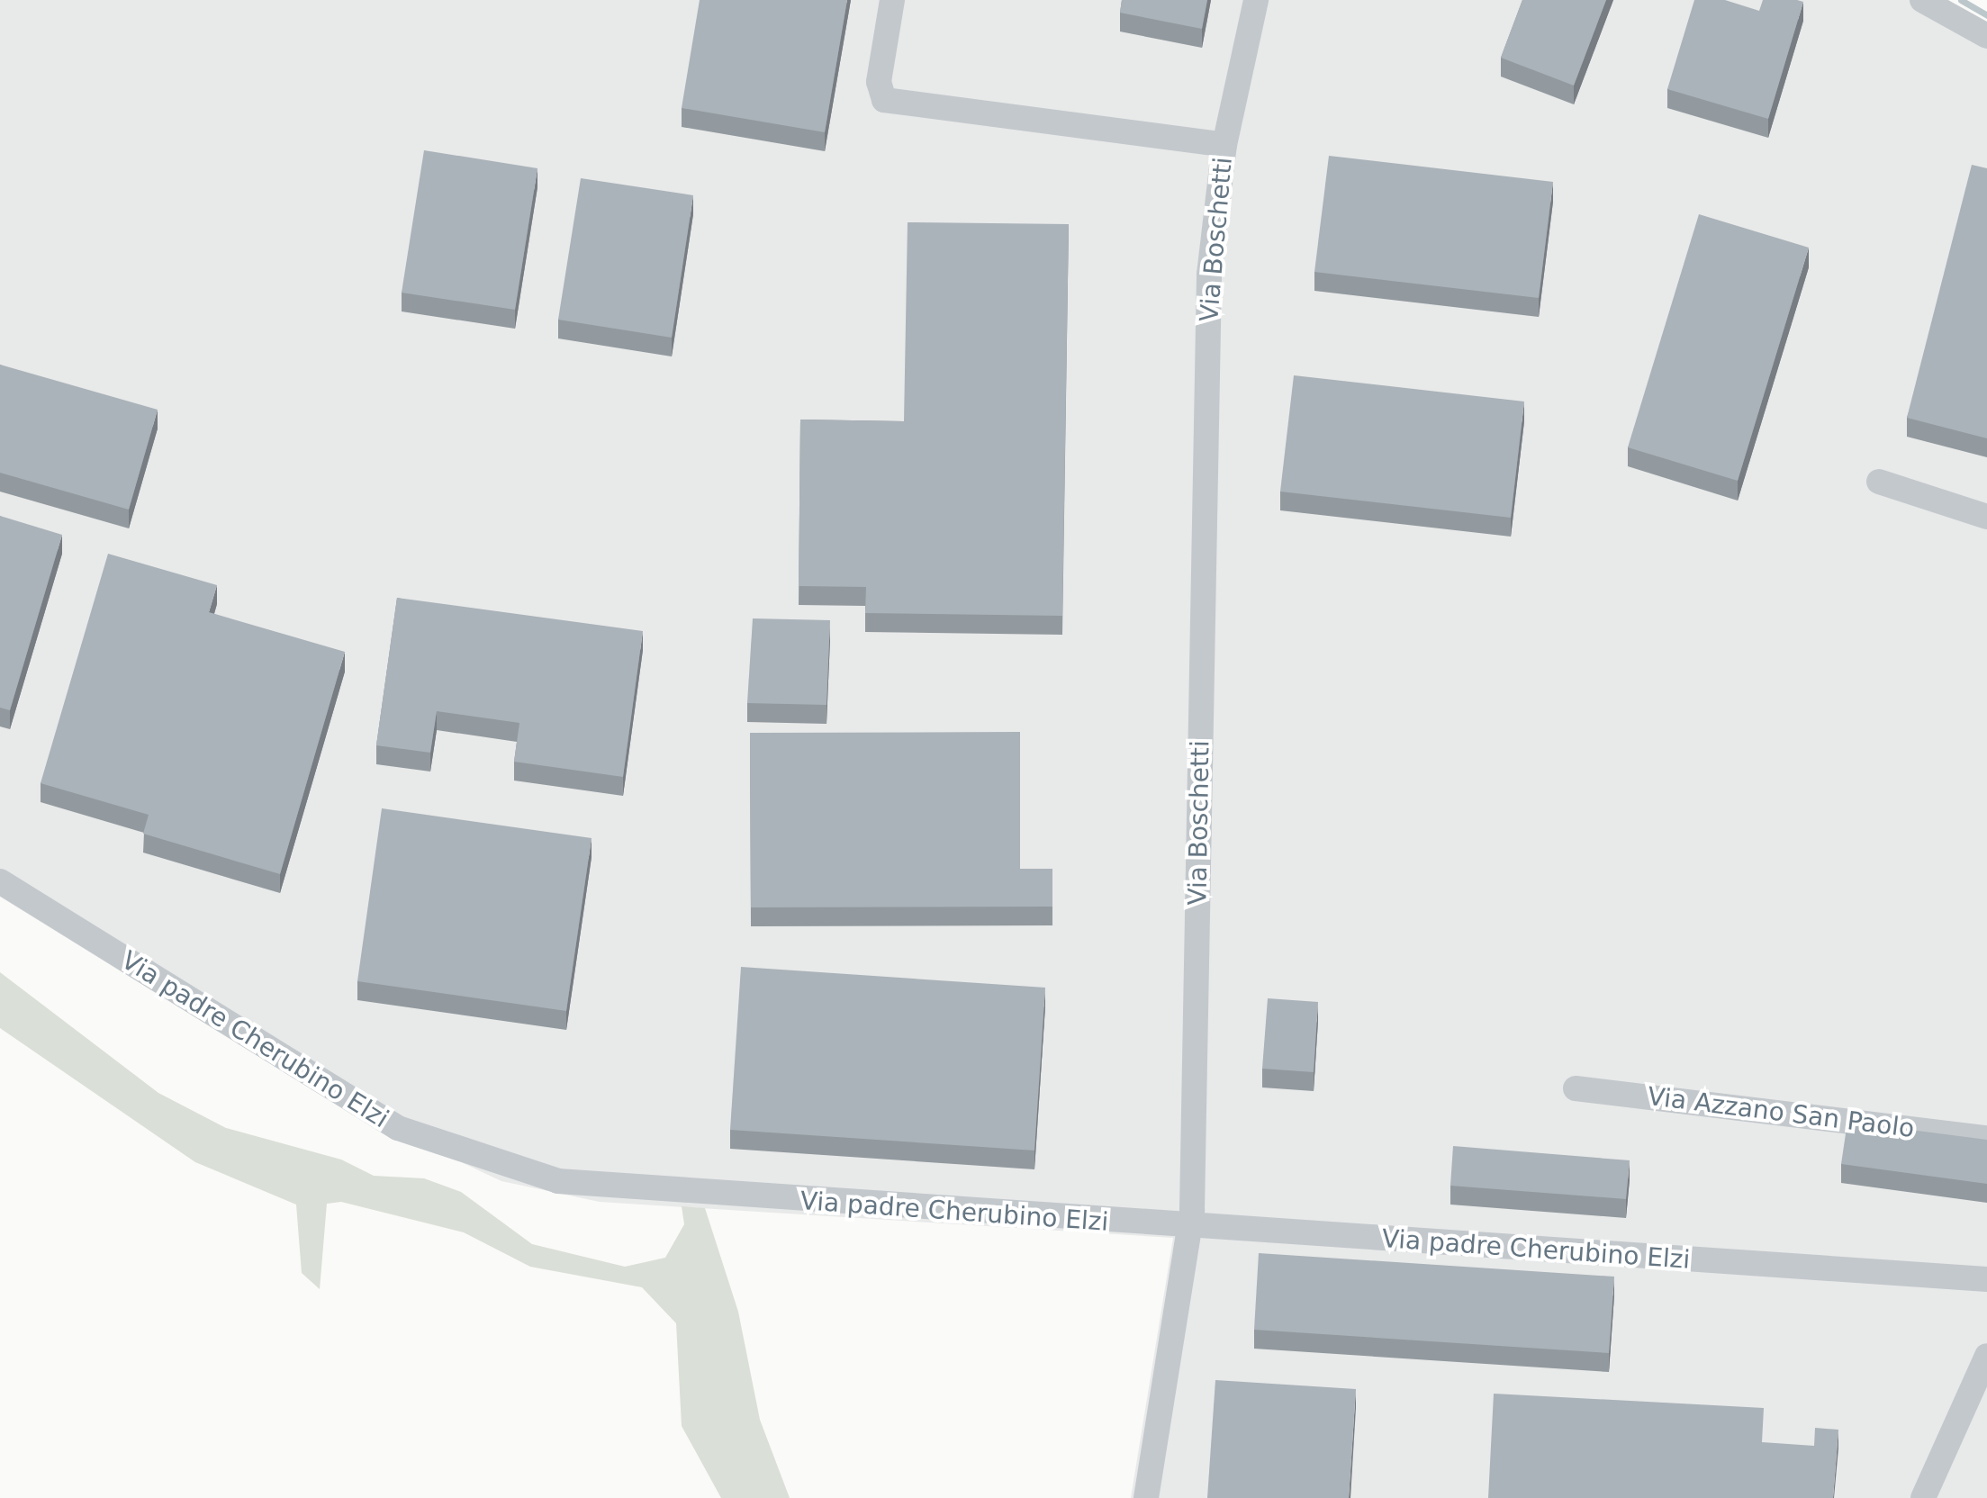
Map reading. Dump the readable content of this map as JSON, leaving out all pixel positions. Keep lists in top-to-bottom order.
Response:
{
  "streets": {
    "street": ["Via Boschetti", "Via padre Cherubino Elzi", "Via Azzano San Paolo"]
  },
  "crossings": [
    ["Via Boschetti", "Via padre Cherubino Elzi"]
  ]
}
